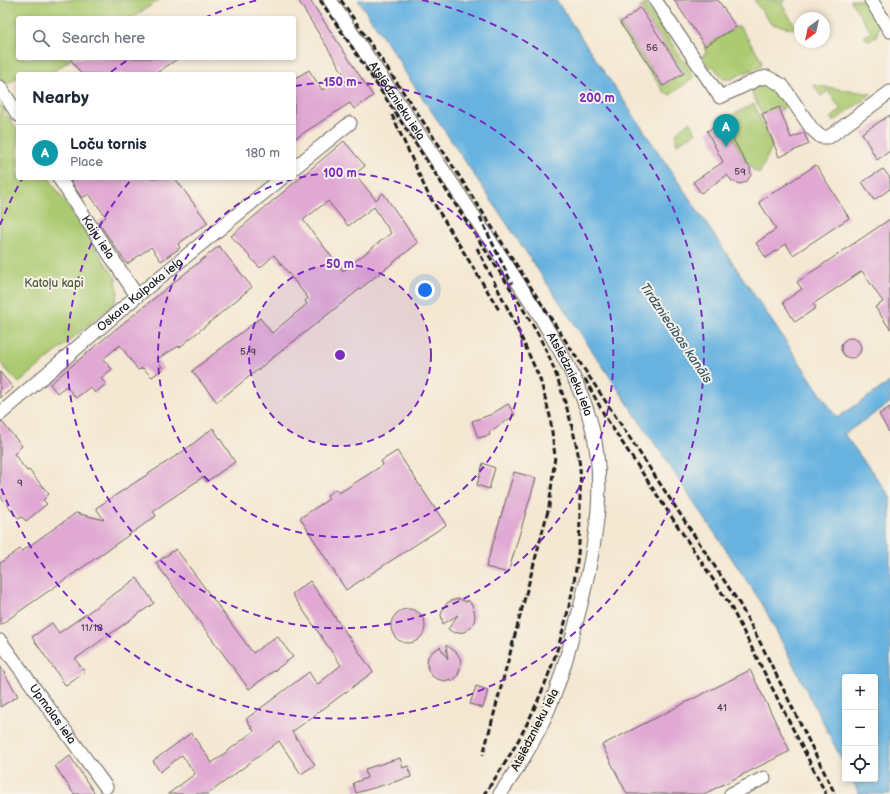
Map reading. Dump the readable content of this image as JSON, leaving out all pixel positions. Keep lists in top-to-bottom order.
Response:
{
  "streets": {
    "street": [
      "Atslēdznieku iela",
      "Kaiju iela",
      "Oskara Kalpaka iela",
      "Upmalas iela"
    ]
  },
  "crossings": [
    ["Kaiju iela", "Oskara Kalpaka iela"]
  ],
  "water": ["Tirdzniecības kanāls"],
  "parks": ["Katoļu kapi"],
  "house_numbers": [
    "56",
    "59",
    "5/9",
    "9",
    "11/13",
    "41"
  ],
  "north": "bottom left",
  "page": {
    "search": "Search here",
    "heading": "Nearby",
    "pins": "A",
    "list": [
      {
        "mark": "A",
        "name": "Loču tornis",
        "note": "Place",
        "value": "180 m"
      }
    ],
    "map_buttons": ["+", "−"]
  },
  "rings": [
    "150 m",
    "200 m",
    "100 m",
    "50 m"
  ]
}
